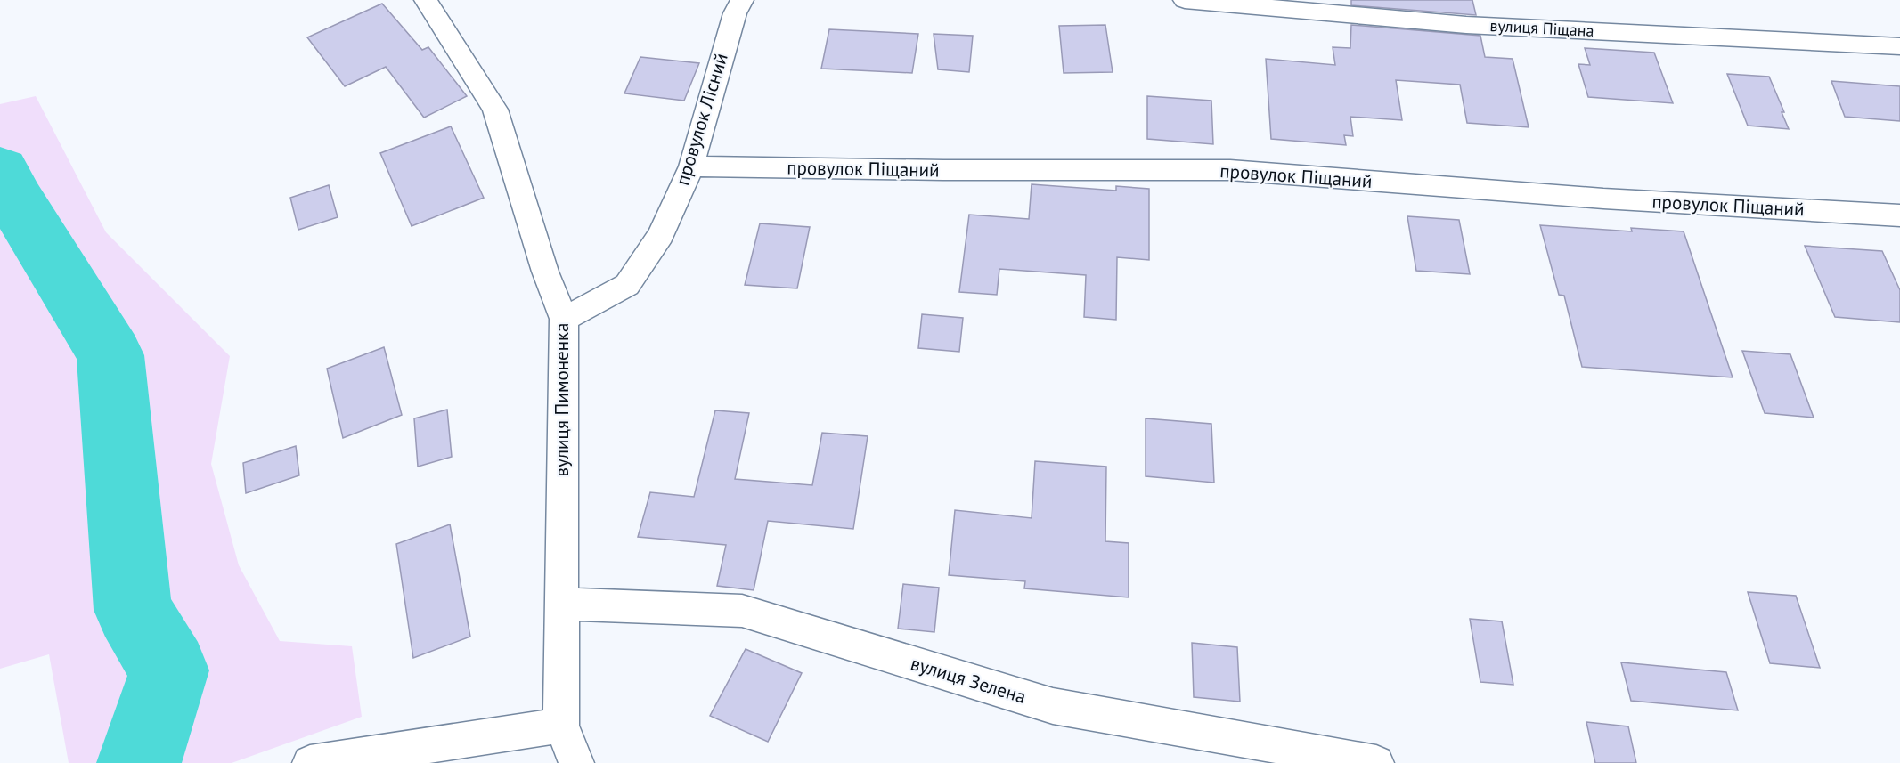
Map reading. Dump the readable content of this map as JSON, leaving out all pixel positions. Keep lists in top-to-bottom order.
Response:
{
  "streets": {
    "street": [
      "вулиця Піщана",
      "провулок Лісний",
      "провулок Піщаний",
      "вулиця Пимоненка",
      "вулиця Зелена"
    ]
  },
  "crossings": [
    ["провулок Лісний", "провулок Піщаний"],
    ["провулок Лісний", "вулиця Пимоненка"],
    ["вулиця Пимоненка", "вулиця Зелена"]
  ]
}
